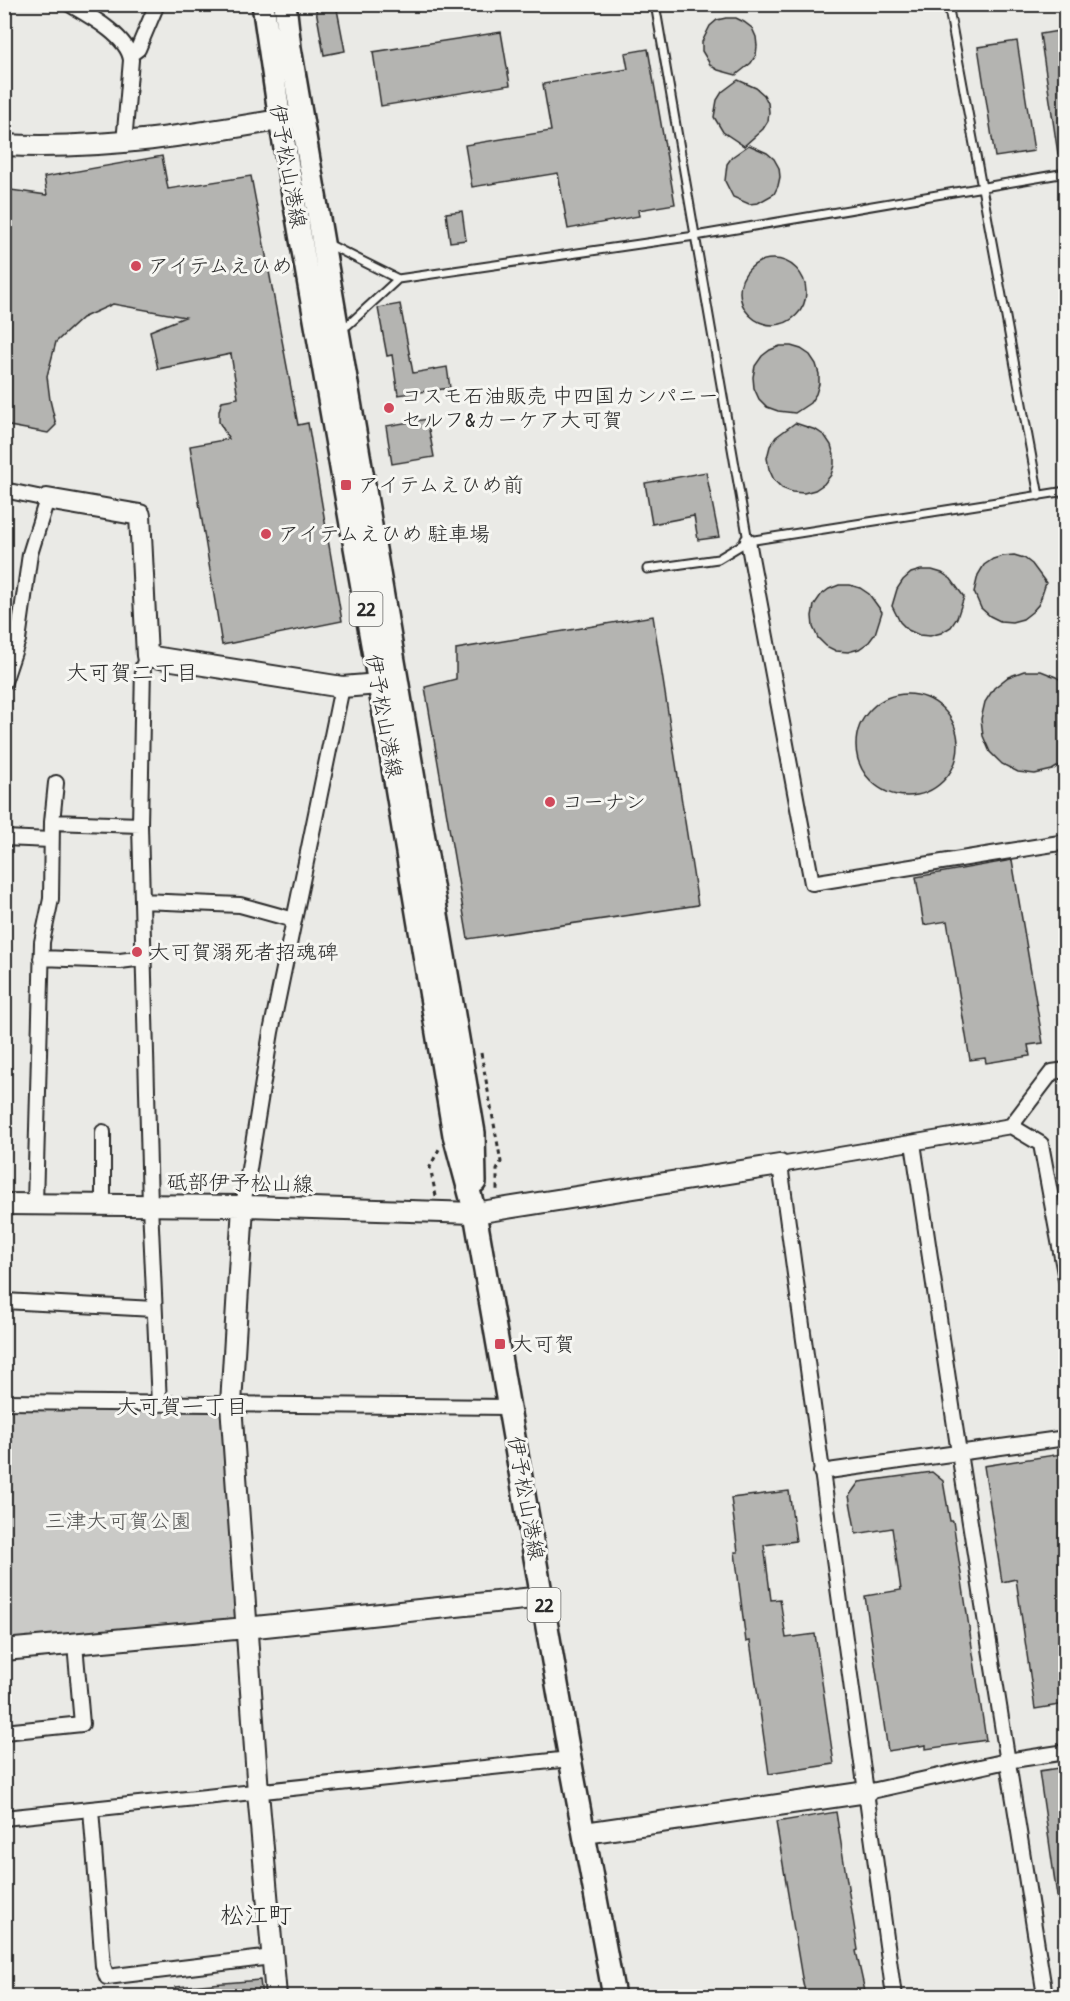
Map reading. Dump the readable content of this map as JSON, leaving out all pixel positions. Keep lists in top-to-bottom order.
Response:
{
  "streets": {
    "main road": ["伊予松山港線", "22"],
    "street": ["砥部伊予松山線"]
  },
  "crossings": [
    ["伊予松山港線", "砥部伊予松山線"]
  ],
  "districts": ["大可賀二丁目", "大可賀一丁目", "松江町"],
  "parks": ["三津大可賀公園"],
  "places": {
    "other": [
      "アイテムえひめ",
      "コスモ石油販売 中四国カンパニー セルフ&カーケア大可賀",
      "アイテムえひめ 駐車場",
      "コーナン",
      "大可賀溺死者招魂碑"
    ],
    "transit": ["アイテムえひめ前", "大可賀"]
  }
}
